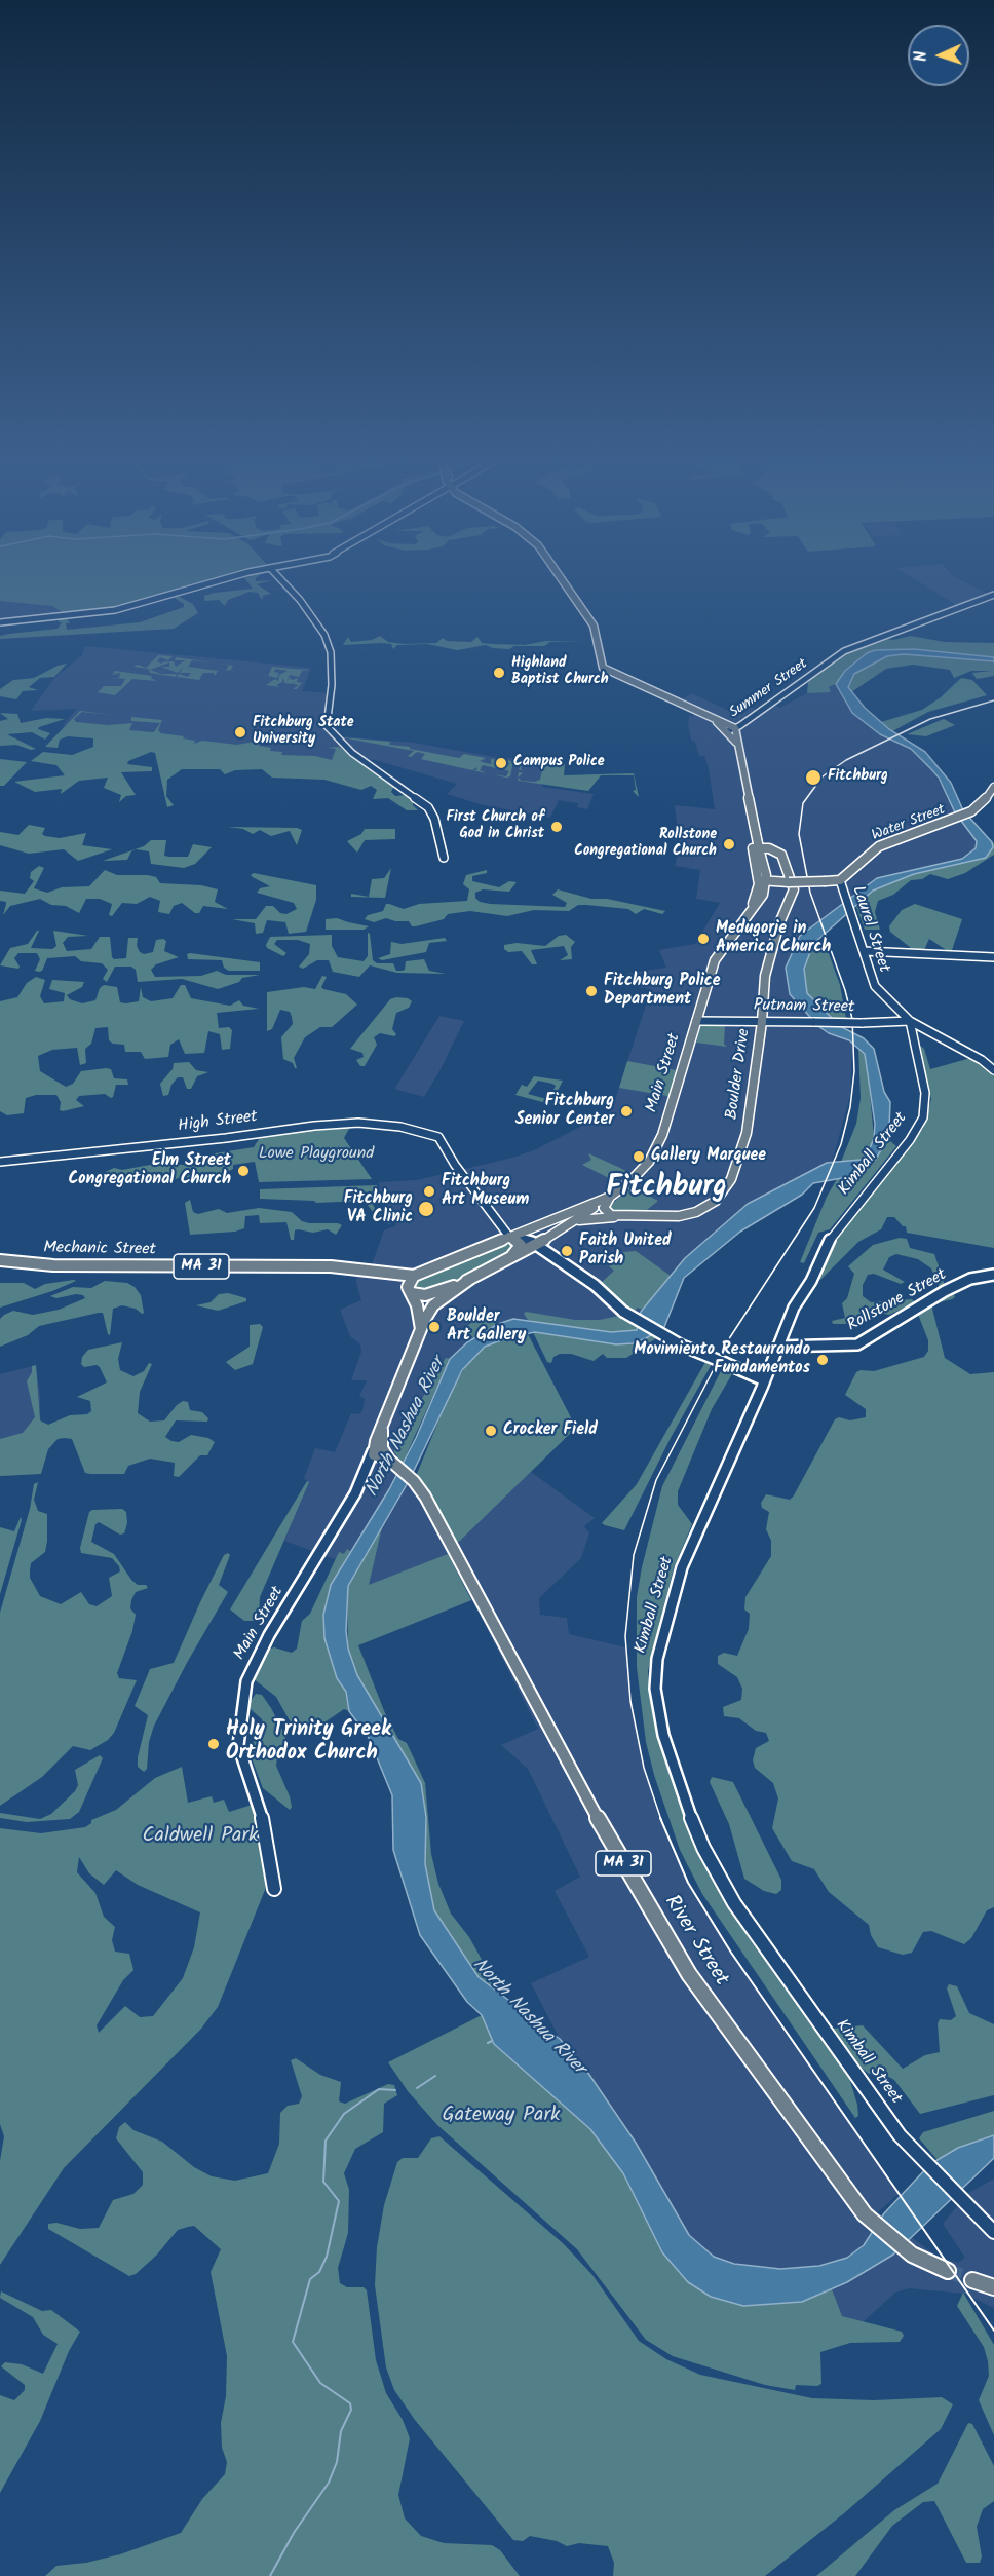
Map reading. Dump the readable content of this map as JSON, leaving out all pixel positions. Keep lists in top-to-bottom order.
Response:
{
  "streets": {
    "main road": [
      "Summer Street",
      "Water Street",
      "Laurel Street",
      "Putnam Street",
      "Main Street",
      "Boulder Drive",
      "High Street",
      "Kimball Street",
      "Mechanic Street",
      "MA 31",
      "Rollstone Street",
      "River Street"
    ]
  },
  "crossings": [
    ["Summer Street", "Main Street"],
    ["Water Street", "Laurel Street"],
    ["Laurel Street", "Putnam Street"],
    ["Laurel Street", "Kimball Street"],
    ["Putnam Street", "Main Street"],
    ["Putnam Street", "Boulder Drive"],
    ["Putnam Street", "Kimball Street"],
    ["Main Street", "Boulder Drive"],
    ["Main Street", "High Street"],
    ["Main Street", "Mechanic Street"],
    ["Main Street", "River Street"],
    ["Kimball Street", "Rollstone Street"]
  ],
  "districts": ["Fitchburg"],
  "water": ["North Nashua River"],
  "parks": ["Lowe Playground", "Caldwell Park", "Gateway Park"],
  "places": [
    "Highland Baptist Church",
    "Fitchburg State University",
    "Campus Police",
    "Fitchburg",
    "First Church of God in Christ",
    "Rollstone Congregational Church",
    "Medugorje in America Church",
    "Fitchburg Police Department",
    "Fitchburg Senior Center",
    "Gallery Marquee",
    "Elm Street Congregational Church",
    "Fitchburg Art Museum",
    "Fitchburg VA Clinic",
    "Faith United Parish",
    "Boulder Art Gallery",
    "Movimiento Restaurando Fundamentos",
    "Crocker Field",
    "Holy Trinity Greek Orthodox Church"
  ],
  "north": "left"
}
